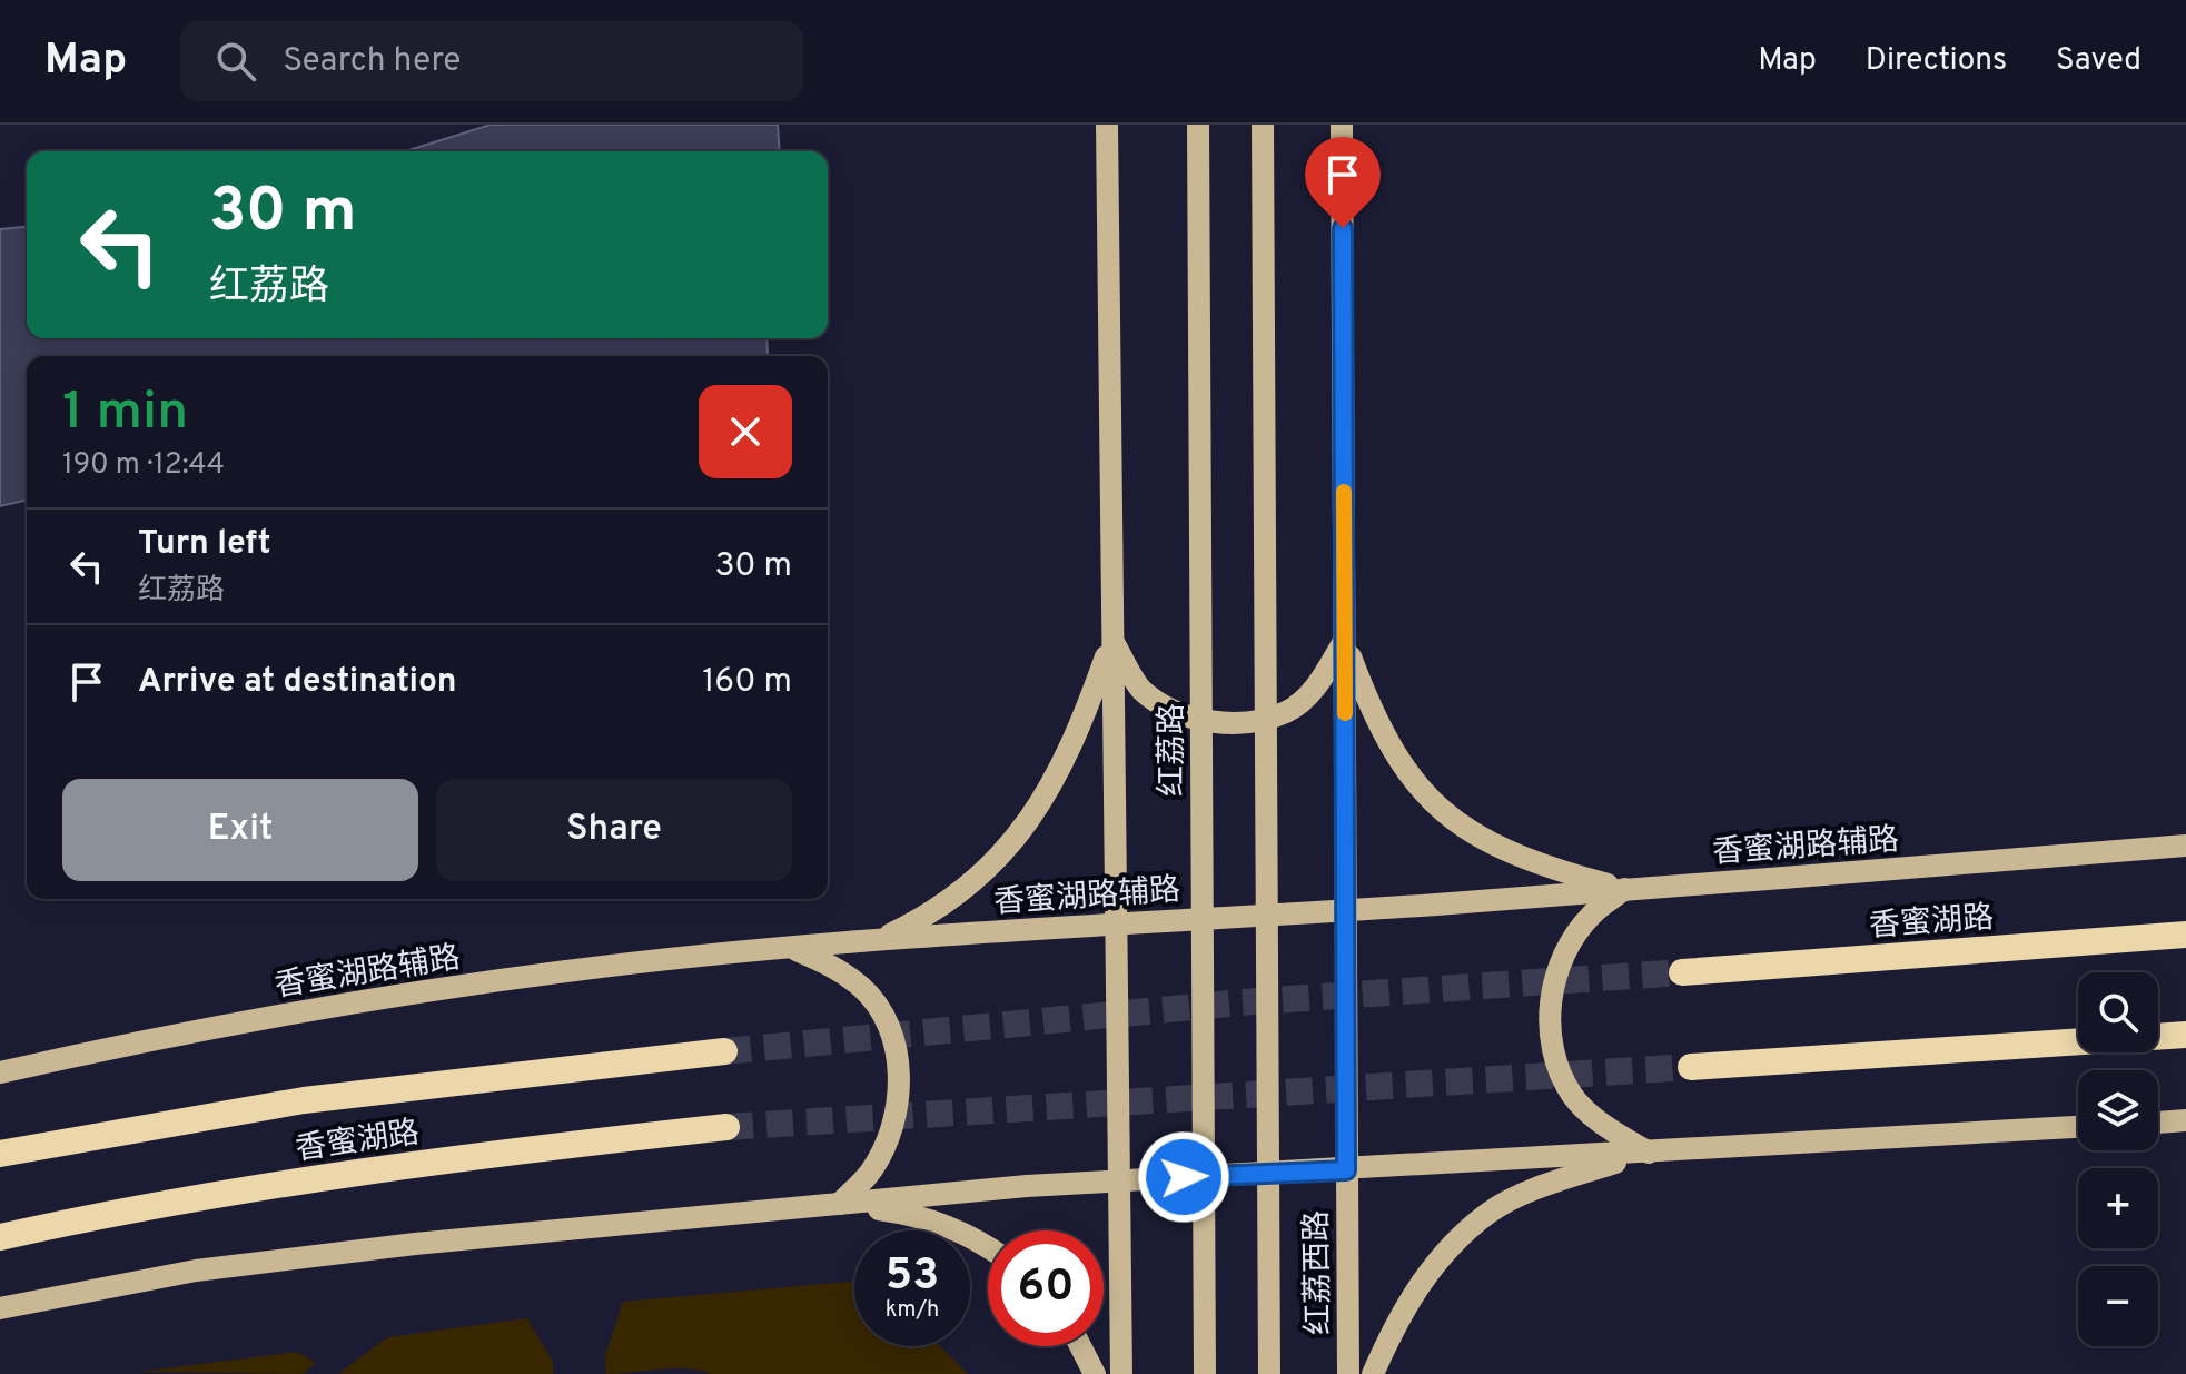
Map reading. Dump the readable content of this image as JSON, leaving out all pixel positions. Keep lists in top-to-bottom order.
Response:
{
  "streets": {
    "highway": ["香蜜湖路"],
    "main road": ["红荔路", "香蜜湖路辅路", "红荔西路"]
  },
  "crossings": [
    ["红荔路", "香蜜湖路辅路"]
  ],
  "page": {
    "header": "Map",
    "search": "Search here",
    "nav": ["Map", "Directions", "Saved"],
    "turn": ["30 m", "红荔路"],
    "heading": ["1 min", "190 m · 12:44"],
    "list": [
      {
        "name": "Turn left",
        "note": "红荔路",
        "value": "30 m"
      },
      {
        "name": "Arrive at destination",
        "value": "160 m"
      }
    ],
    "buttons": ["Exit", "Share"],
    "map_buttons": ["+", "−"],
    "speed": "53 km/h",
    "limit": "60"
  }
}
